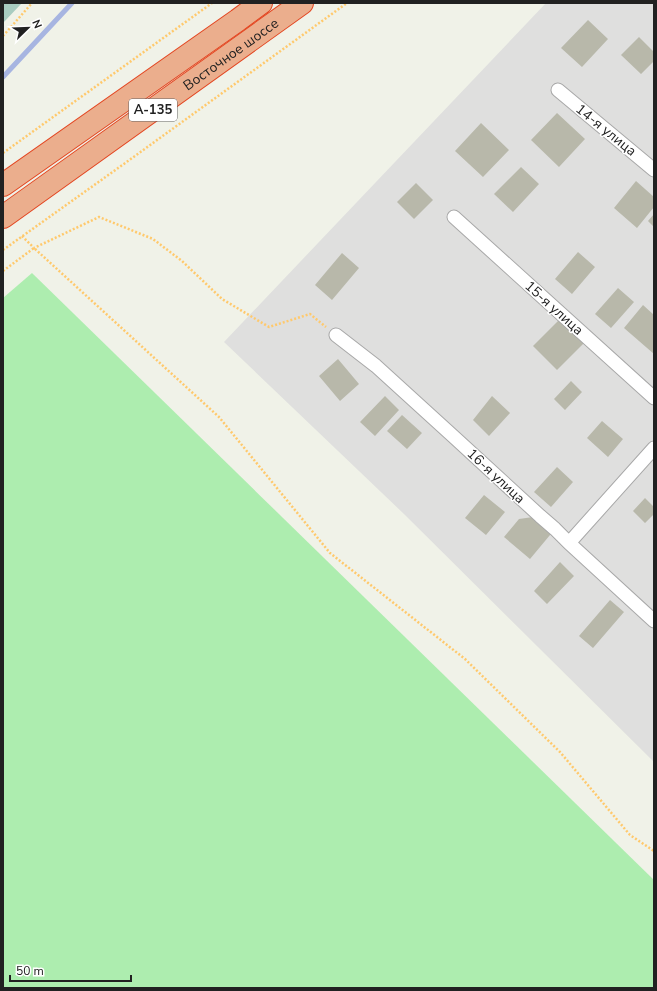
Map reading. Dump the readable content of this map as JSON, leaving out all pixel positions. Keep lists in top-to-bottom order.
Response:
{
  "streets": {
    "highway": ["Восточное шоссе", "А-135"],
    "street": ["14-я улица", "15-я улица", "16-я улица"]
  },
  "scale_bar": "50 m",
  "north": "top right"
}
